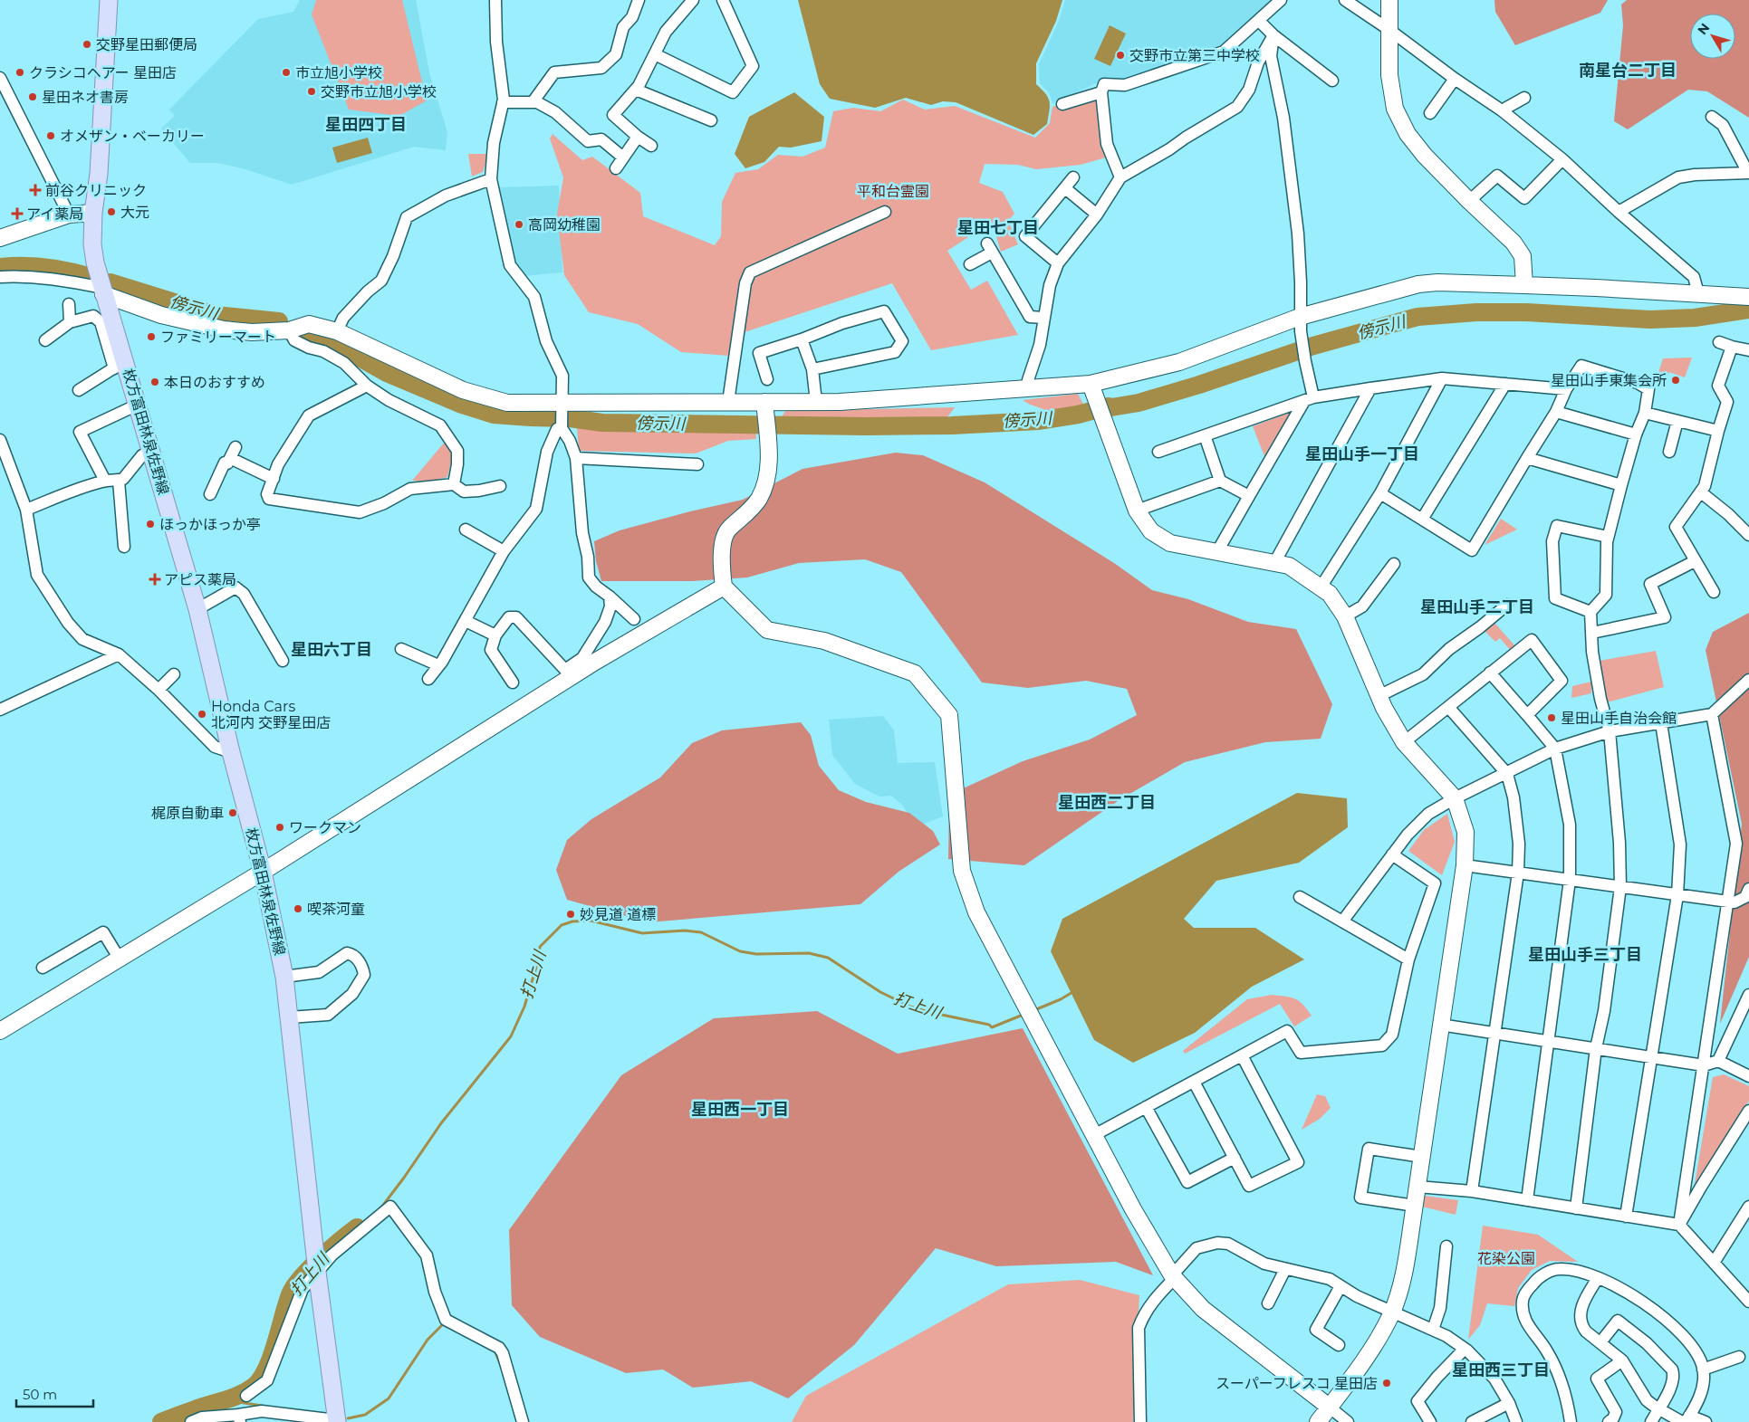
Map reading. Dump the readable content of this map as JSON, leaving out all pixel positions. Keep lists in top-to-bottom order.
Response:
{
  "streets": {
    "main road": ["枚方富田林泉佐野線"]
  },
  "districts": [
    "南星台二丁目",
    "星田四丁目",
    "星田七丁目",
    "星田山手一丁目",
    "星田山手二丁目",
    "星田六丁目",
    "星田西二丁目",
    "星田山手三丁目",
    "星田西一丁目",
    "星田西三丁目"
  ],
  "water": ["傍示川", "打上川"],
  "parks": ["平和台霊園", "花染公園"],
  "places": {
    "other": [
      "交野星田郵便局",
      "交野市立第三中学校",
      "クラシコヘアー 星田店",
      "市立旭小学校",
      "交野市立旭小学校",
      "星田ネオ書房",
      "オメザン・ベーカリー",
      "大元",
      "高岡幼稚園",
      "ファミリーマート",
      "星田山手東集会所",
      "本日のおすすめ",
      "ほっかほっか亭",
      "Honda Cars 北河内 交野星田店",
      "星田山手自治会館",
      "梶原自動車",
      "ワークマン",
      "喫茶河童",
      "妙見道 道標",
      "スーパーフレスコ 星田店"
    ],
    "health": ["前谷クリニック", "アイ薬局", "アピス薬局"]
  },
  "scale_bar": "50 m",
  "north": "top left"
}
